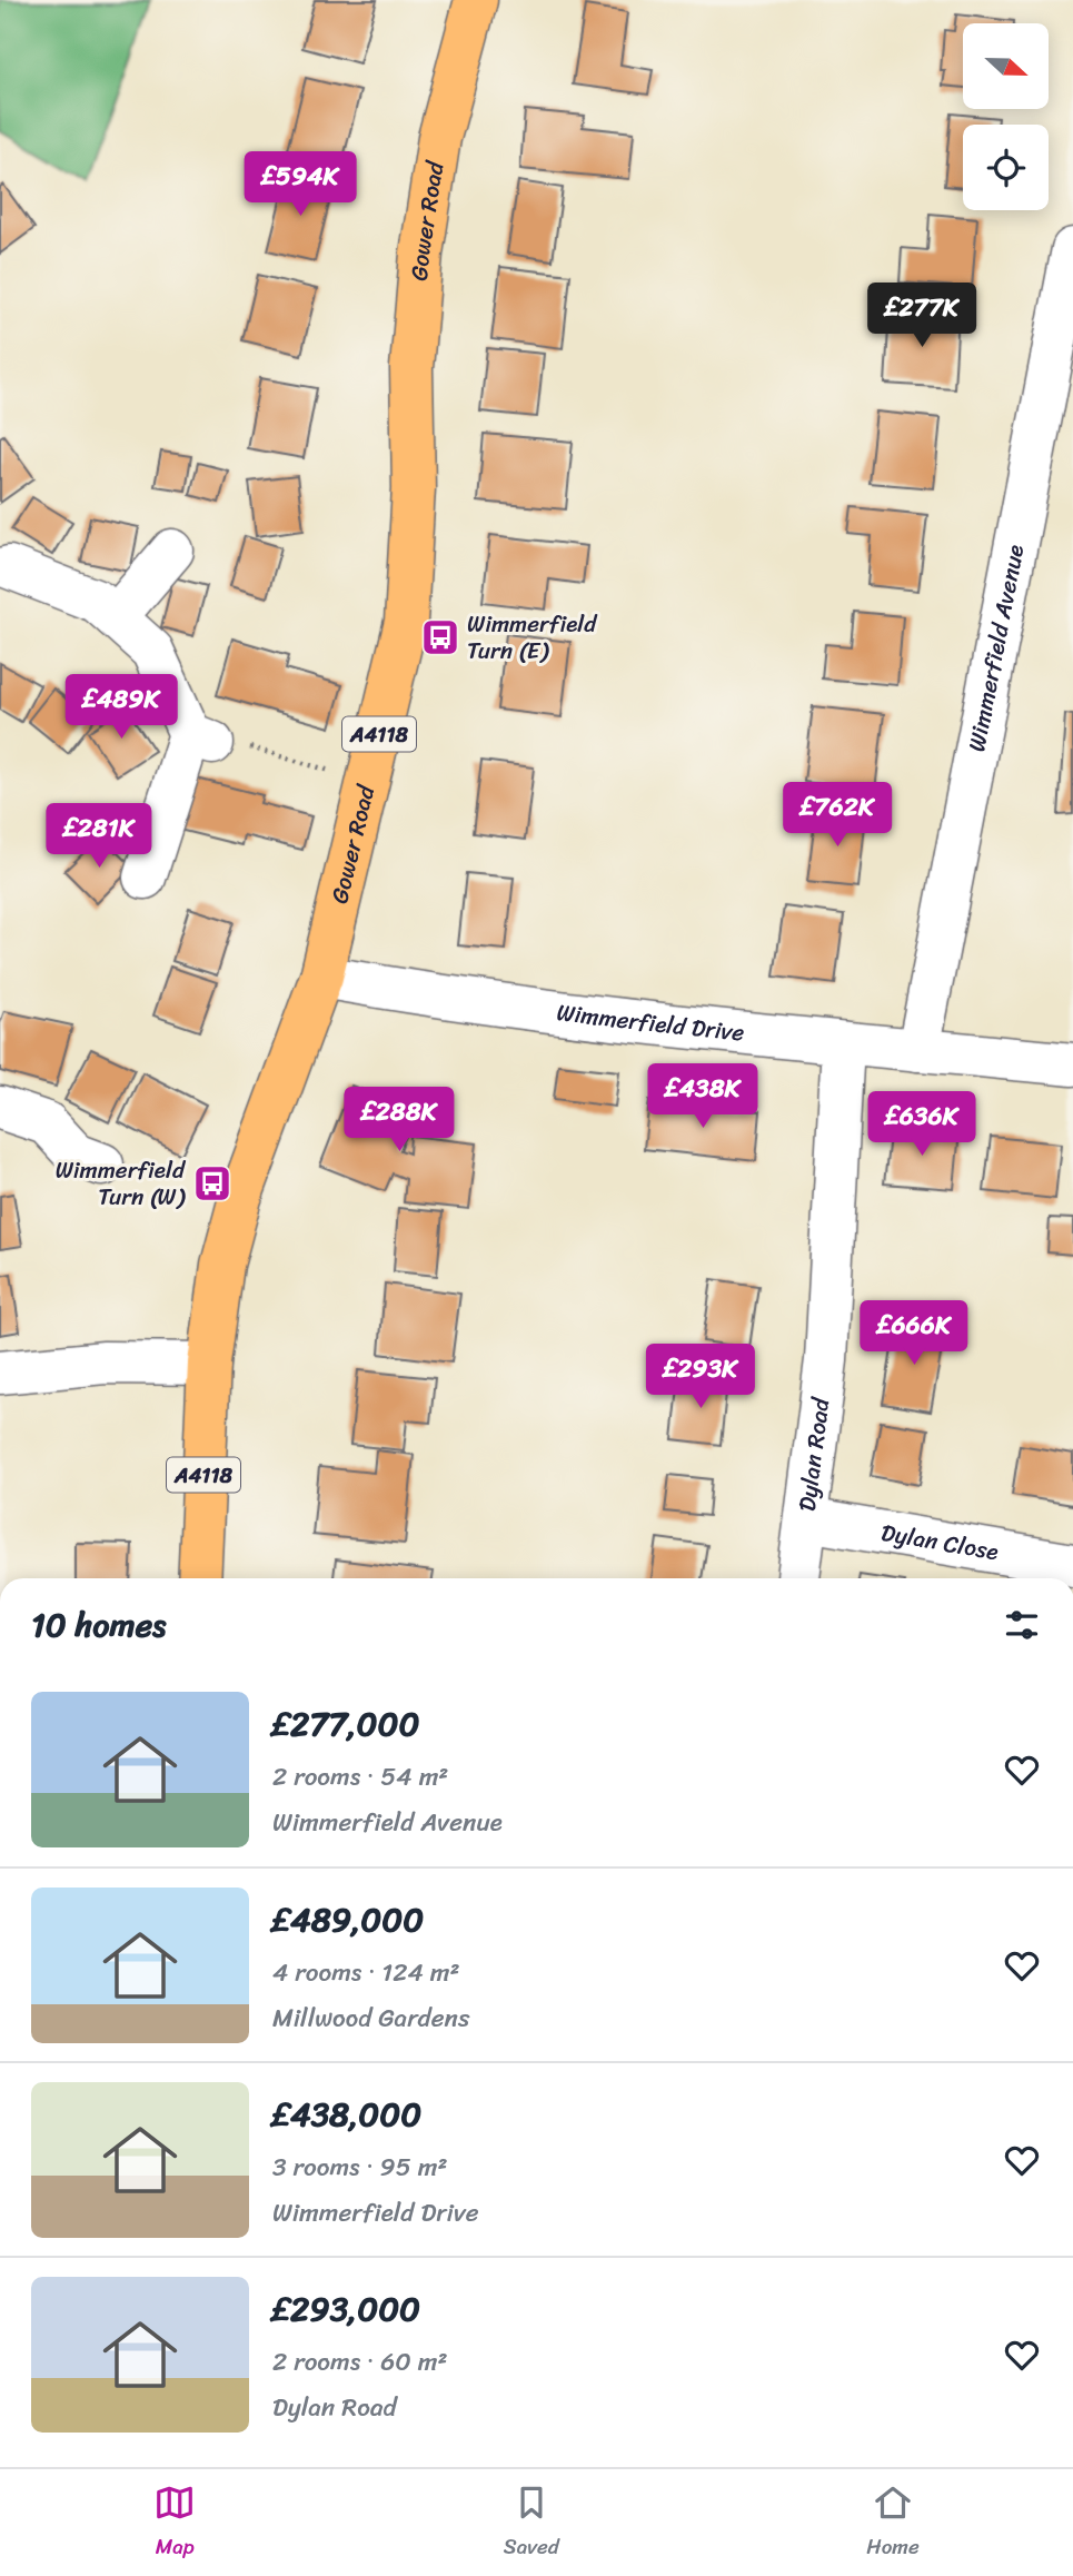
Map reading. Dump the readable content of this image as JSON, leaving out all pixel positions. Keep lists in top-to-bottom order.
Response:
{
  "streets": {
    "main road": ["Gower Road", "A4118"],
    "street": [
      "Wimmerfield Avenue",
      "Wimmerfield Drive",
      "Dylan Road",
      "Dylan Close"
    ]
  },
  "crossings": [
    ["Gower Road", "Wimmerfield Drive"],
    ["Wimmerfield Avenue", "Wimmerfield Drive"],
    ["Wimmerfield Drive", "Dylan Road"],
    ["Dylan Road", "Dylan Close"]
  ],
  "places": {
    "bus stop": ["Wimmerfield Turn (E)", "Wimmerfield Turn (W)"]
  },
  "north": "right",
  "page": {
    "price": [
      "£594K",
      "£277K",
      "£489K",
      "£762K",
      "£281K",
      "£438K",
      "£288K",
      "£636K",
      "£666K",
      "£293K"
    ],
    "heading": "10 homes",
    "list": [
      {
        "name": "£277,000",
        "note": "2 rooms · 54 m² · Wimmerfield Avenue"
      },
      {
        "name": "£489,000",
        "note": "4 rooms · 124 m² · Millwood Gardens"
      },
      {
        "name": "£438,000",
        "note": "3 rooms · 95 m² · Wimmerfield Drive"
      },
      {
        "name": "£293,000",
        "note": "2 rooms · 60 m² · Dylan Road"
      }
    ],
    "tabs": ["Map", "Saved", "Home"]
  }
}
